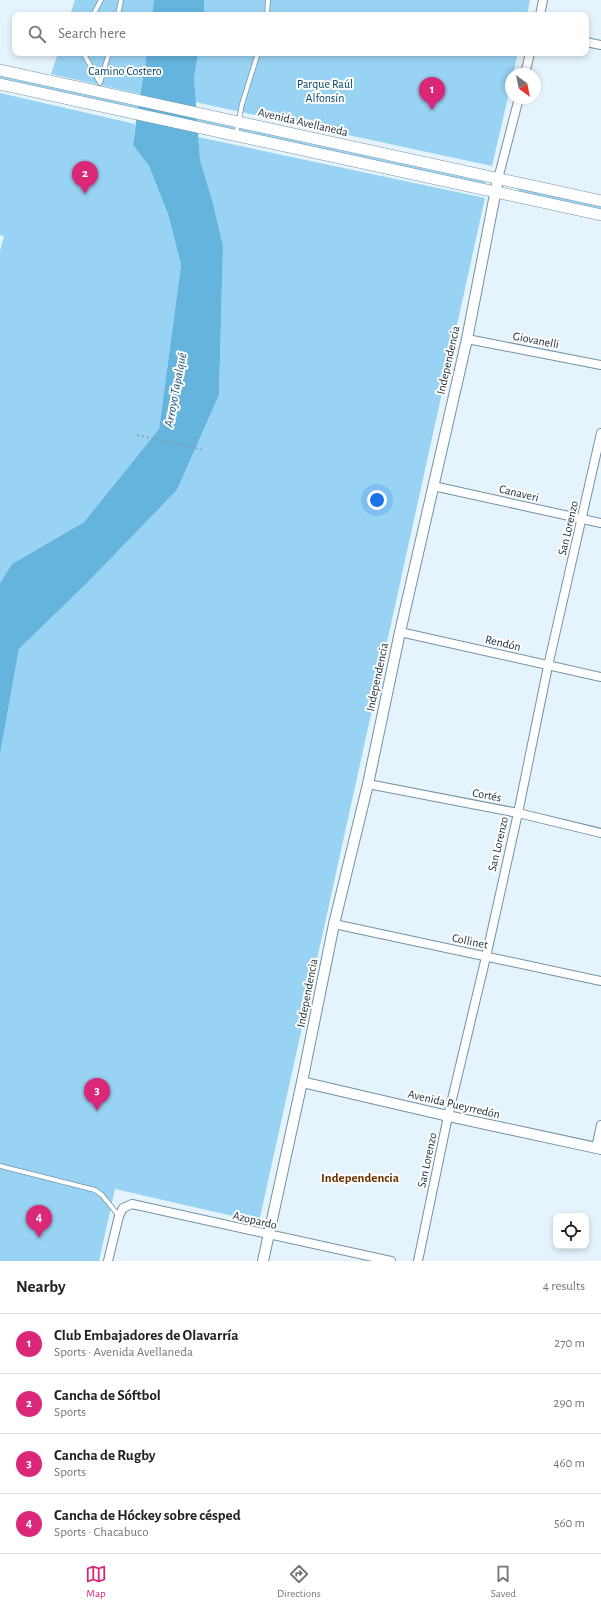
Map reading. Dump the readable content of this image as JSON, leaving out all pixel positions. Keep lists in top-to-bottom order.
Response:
{
  "streets": {
    "main road": ["Avenida Avellaneda"],
    "street": [
      "Giovanelli",
      "Independencia",
      "Canaveri",
      "San Lorenzo",
      "Rendón",
      "Cortés",
      "Collinet",
      "Avenida Pueyrredón",
      "Azopardo"
    ]
  },
  "crossings": [
    ["Avenida Avellaneda", "Independencia"],
    ["Giovanelli", "Independencia"],
    ["Independencia", "Canaveri"],
    ["Independencia", "Rendón"],
    ["Independencia", "Cortés"],
    ["Independencia", "Collinet"],
    ["Independencia", "Avenida Pueyrredón"],
    ["Independencia", "Azopardo"],
    ["Canaveri", "San Lorenzo"],
    ["San Lorenzo", "Rendón"],
    ["San Lorenzo", "Cortés"],
    ["San Lorenzo", "Collinet"],
    ["San Lorenzo", "Avenida Pueyrredón"]
  ],
  "districts": ["Independencia"],
  "water": ["Arroyo Tapalqué"],
  "parks": ["Camino Costero", "Parque Raúl Alfonsín"],
  "north": "bottom right",
  "page": {
    "search": "Search here",
    "pins": [
      "1",
      "2",
      "3",
      "4"
    ],
    "heading": ["Nearby", "4 results"],
    "list": [
      {
        "mark": "1",
        "name": "Club Embajadores de Olavarría",
        "note": "Sports · Avenida Avellaneda",
        "value": "270 m"
      },
      {
        "mark": "2",
        "name": "Cancha de Sóftbol",
        "note": "Sports",
        "value": "290 m"
      },
      {
        "mark": "3",
        "name": "Cancha de Rugby",
        "note": "Sports",
        "value": "460 m"
      },
      {
        "mark": "4",
        "name": "Cancha de Hóckey sobre césped",
        "note": "Sports · Chacabuco",
        "value": "560 m"
      }
    ],
    "nav": ["Map", "Directions", "Saved"]
  }
}
